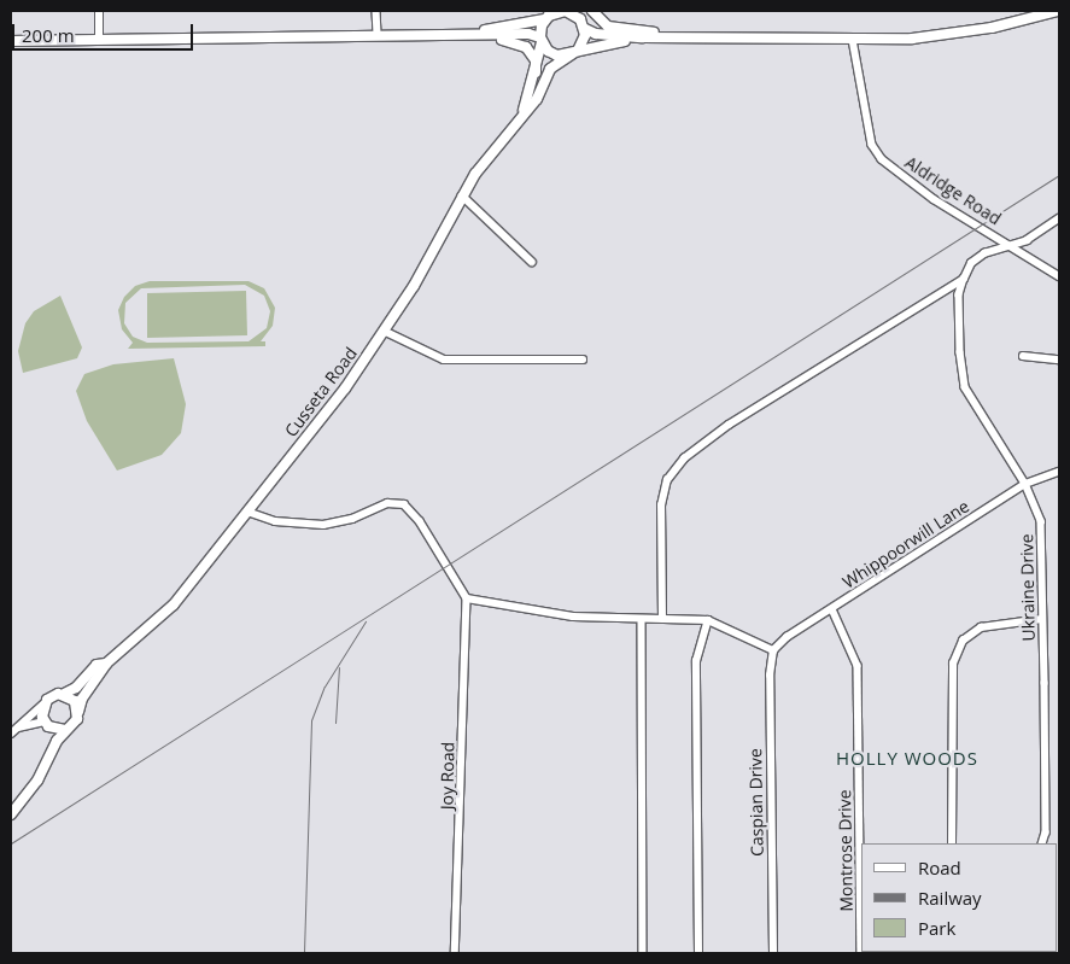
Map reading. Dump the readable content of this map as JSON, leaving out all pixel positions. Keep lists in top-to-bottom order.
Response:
{
  "streets": {
    "street": [
      "Aldridge Road",
      "Cusseta Road",
      "Whippoorwill Lane",
      "Ukraine Drive",
      "Joy Road",
      "Caspian Drive",
      "Montrose Drive"
    ]
  },
  "crossings": [
    ["Whippoorwill Lane", "Ukraine Drive"],
    ["Whippoorwill Lane", "Caspian Drive"],
    ["Whippoorwill Lane", "Montrose Drive"]
  ],
  "districts": ["HOLLY WOODS"],
  "legend": ["Road", "Railway", "Park"],
  "scale_bar": "200 m"
}
